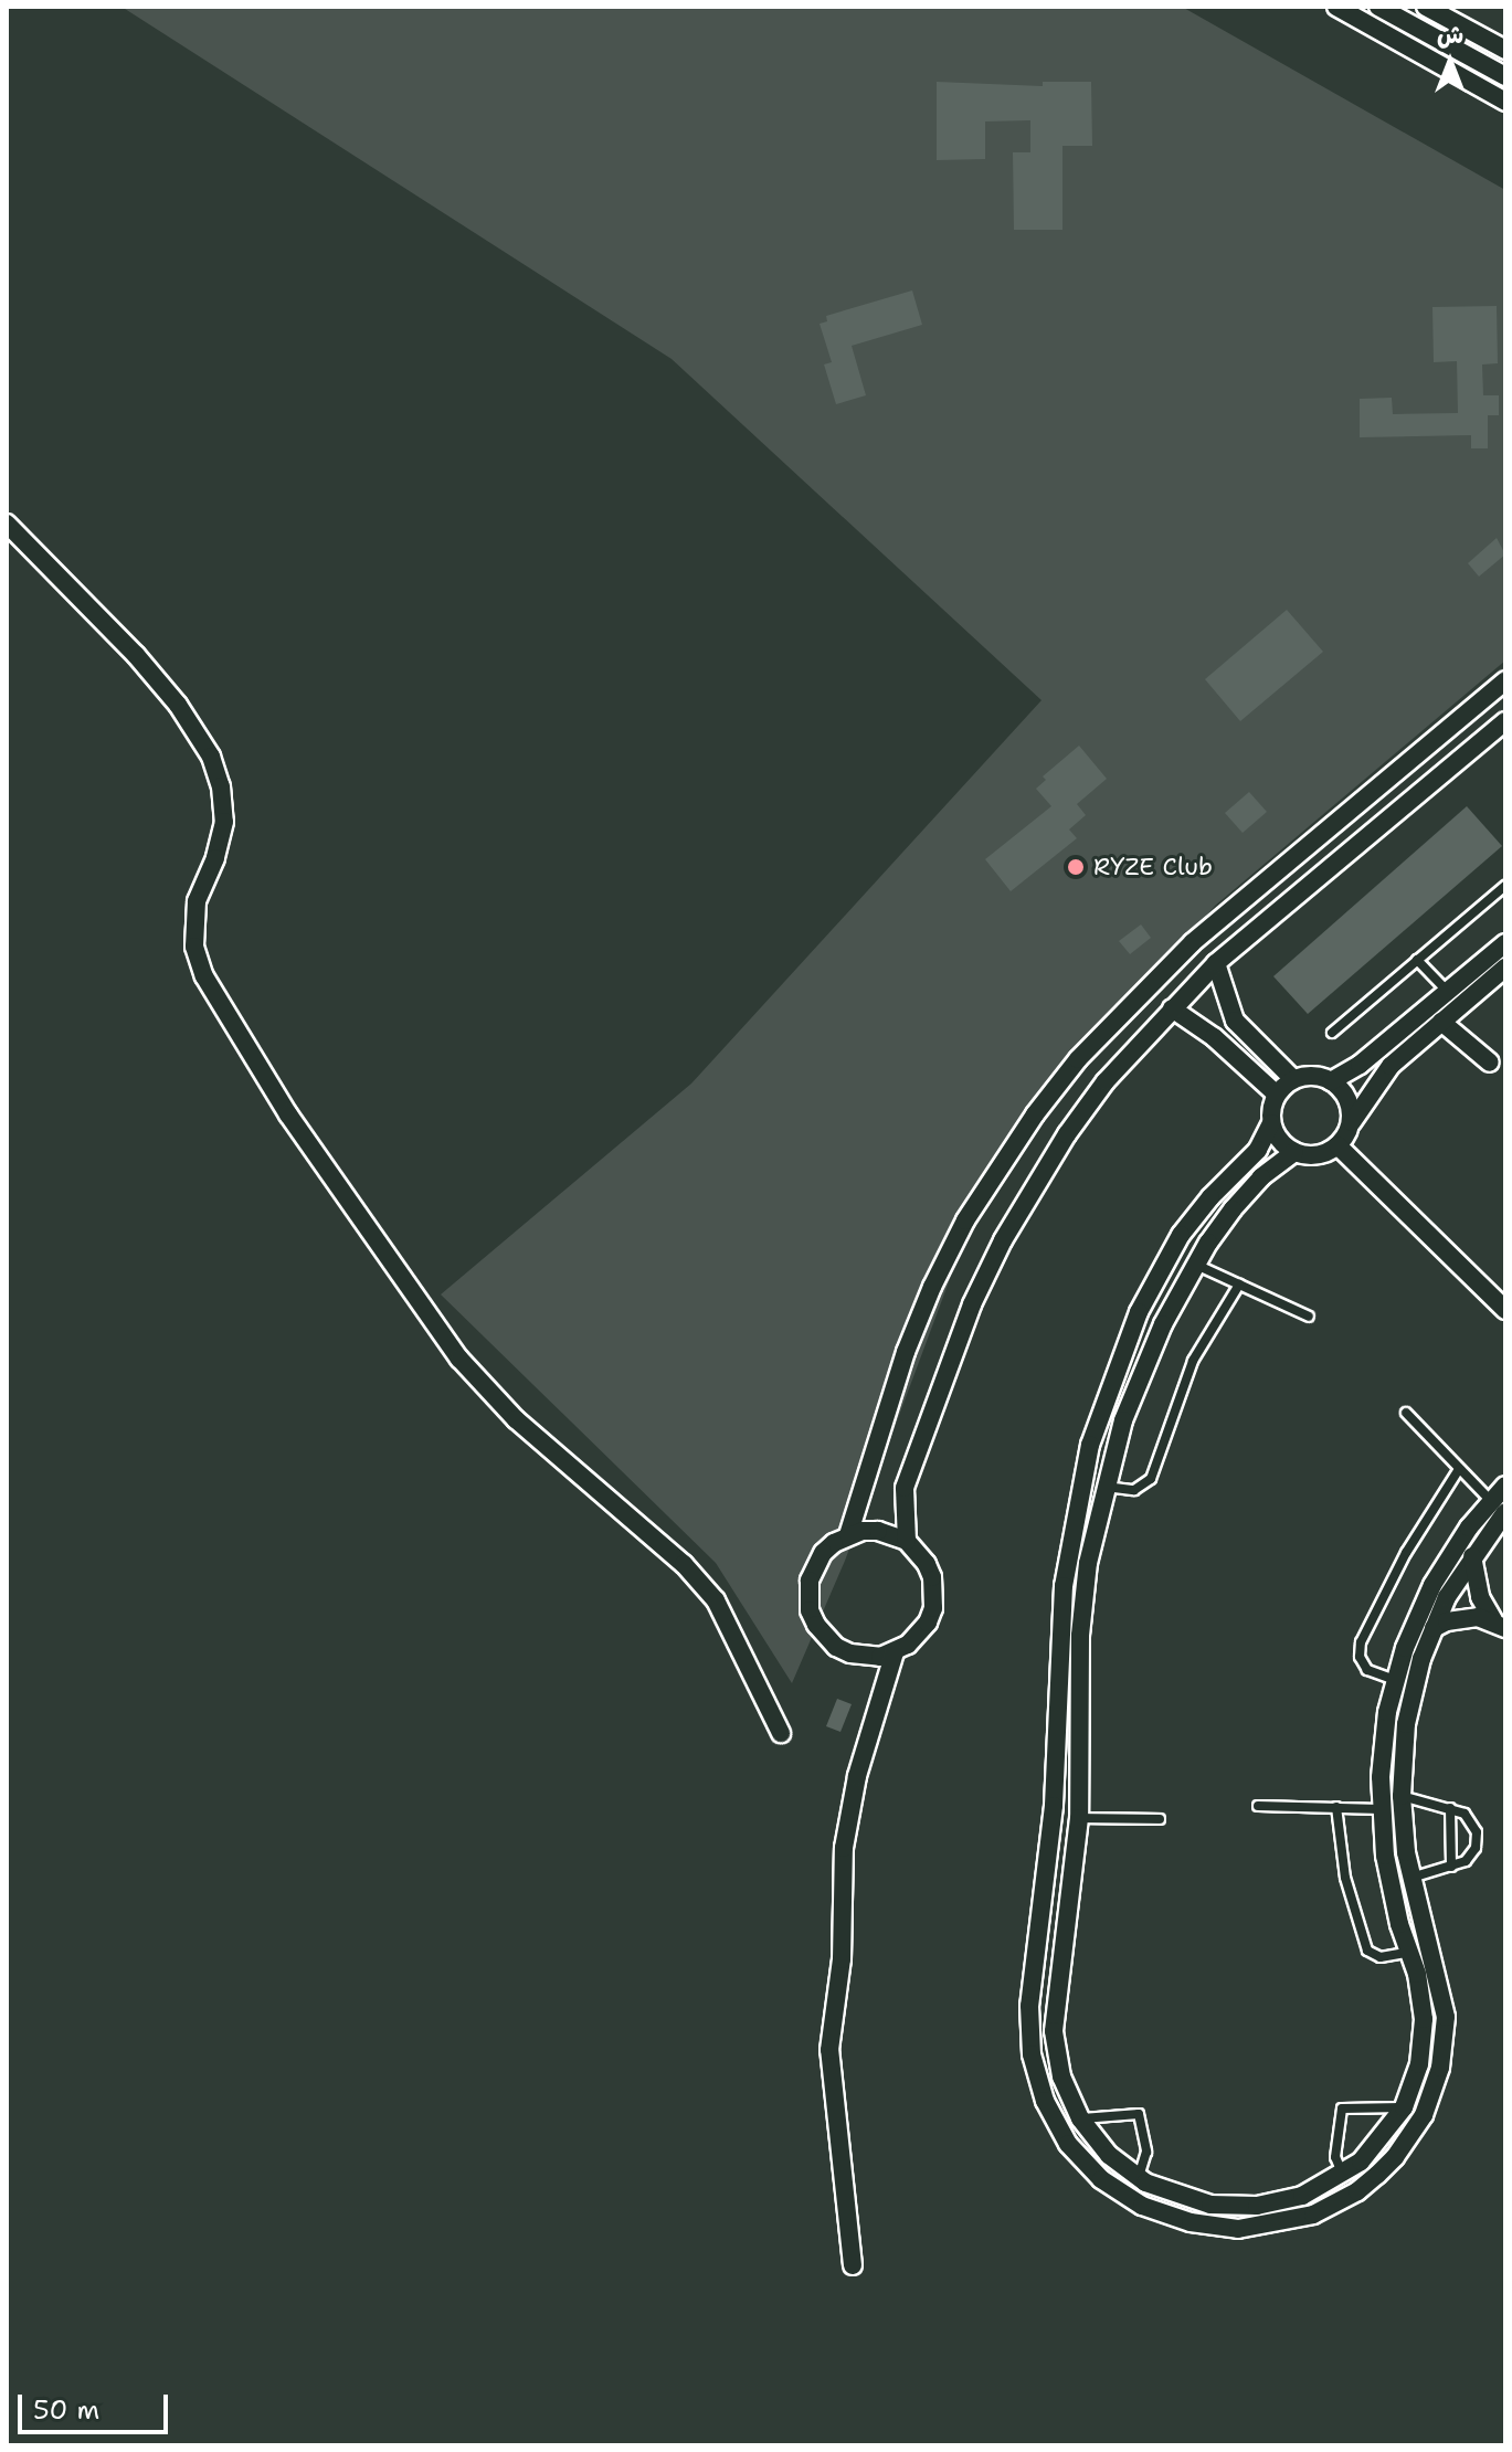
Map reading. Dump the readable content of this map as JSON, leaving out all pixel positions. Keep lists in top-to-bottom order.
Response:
{
  "places": ["RYZE Club"],
  "scale_bar": "50 m",
  "north": "top"
}
